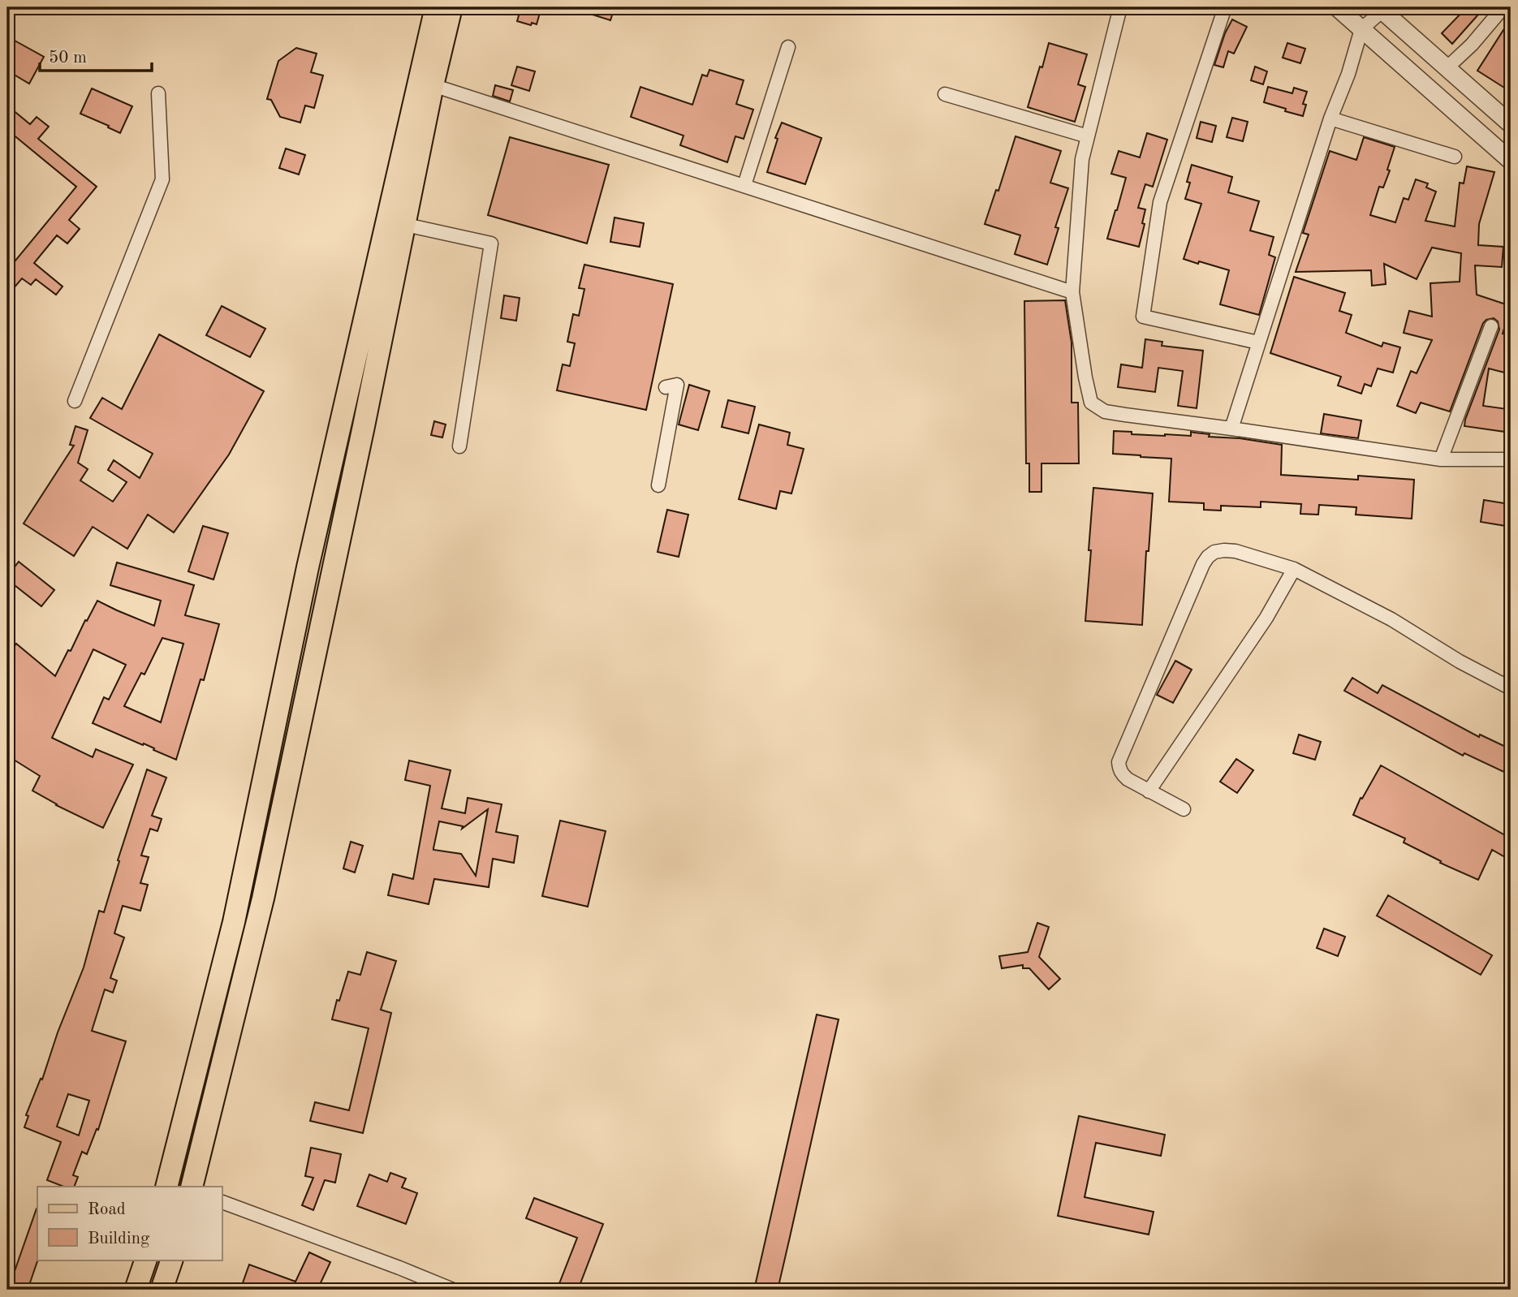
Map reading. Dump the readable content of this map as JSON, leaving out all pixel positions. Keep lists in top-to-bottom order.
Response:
{
  "legend": ["Road", "Building"],
  "scale_bar": "50 m"
}
